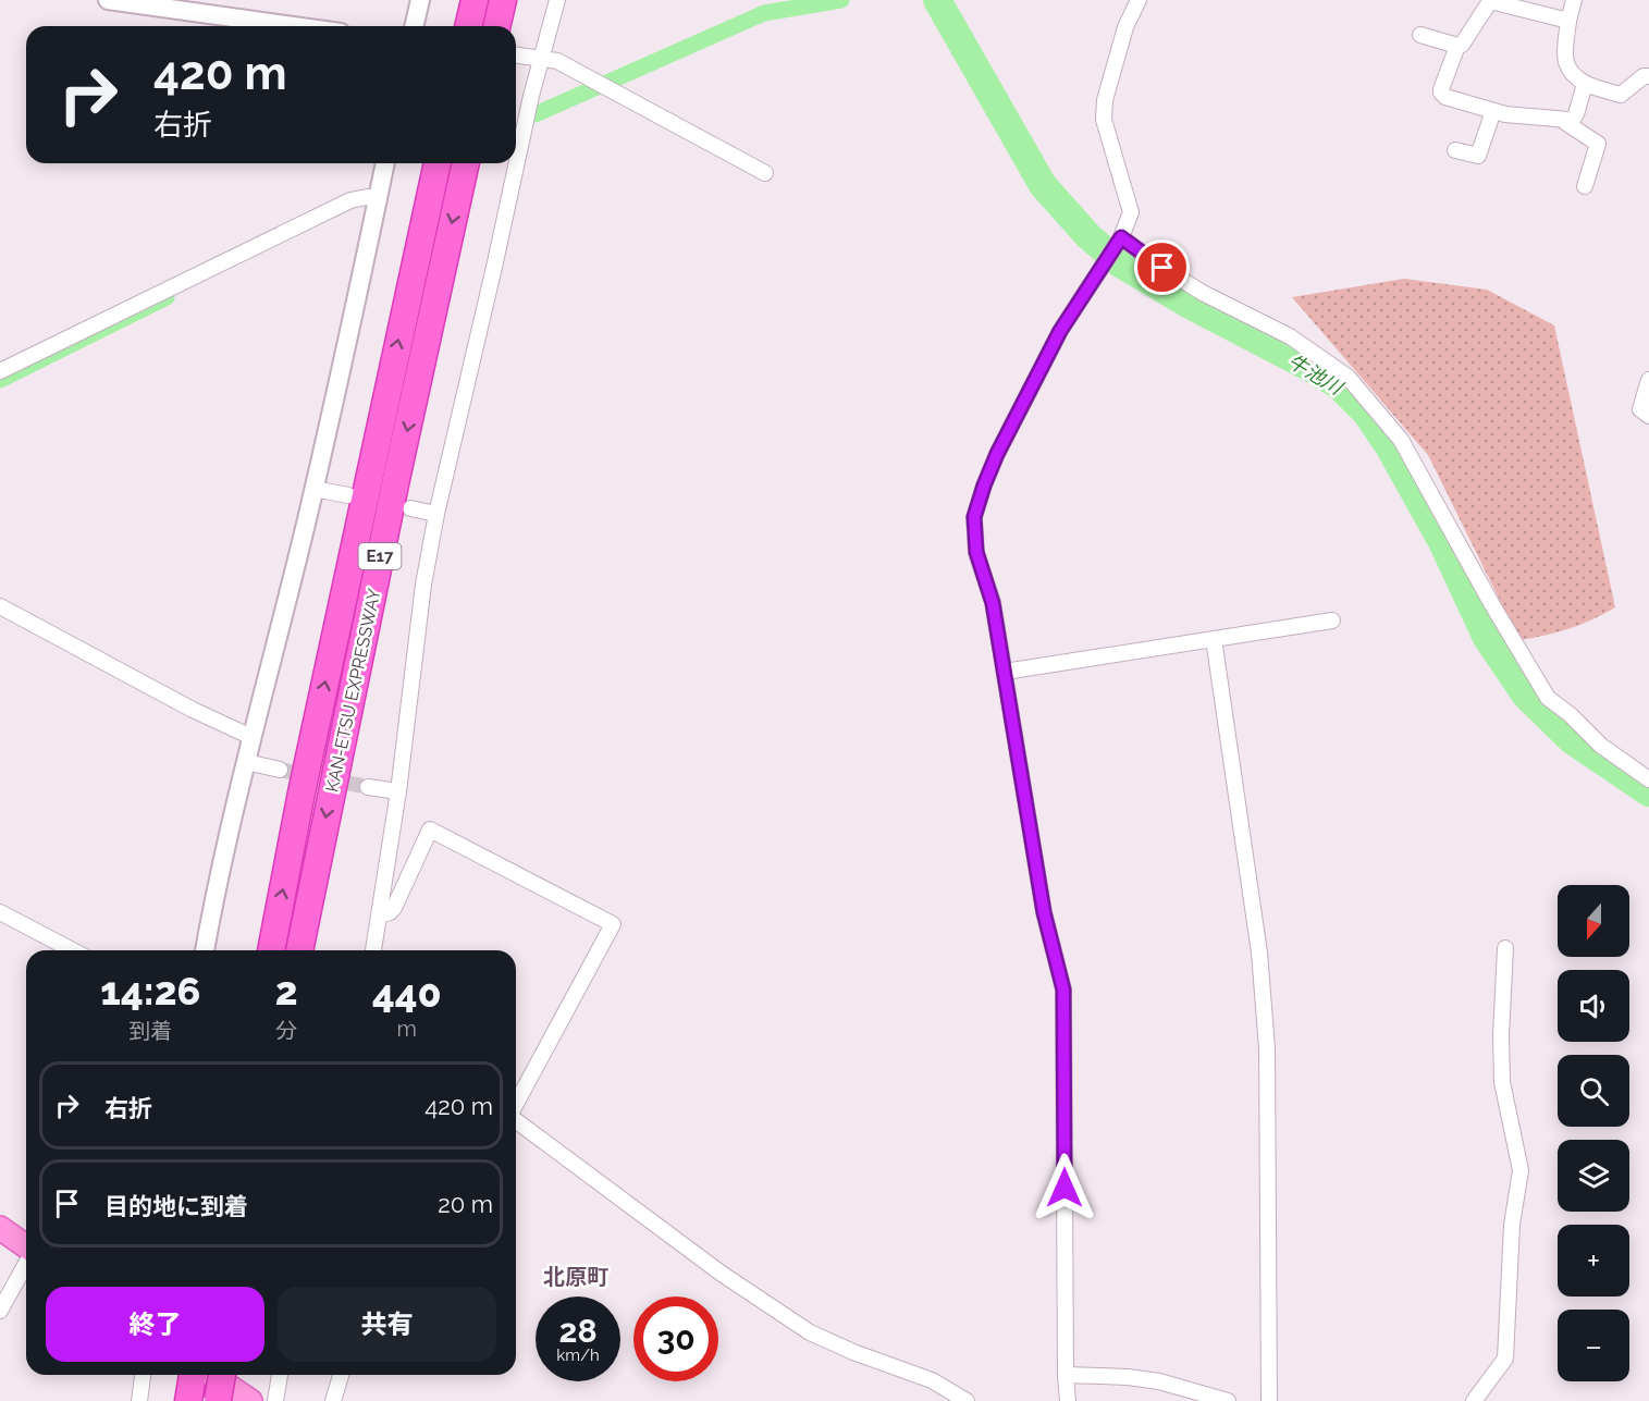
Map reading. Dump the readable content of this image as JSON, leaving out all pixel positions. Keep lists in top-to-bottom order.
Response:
{
  "streets": {
    "highway": ["E17", "KAN-ETSU EXPRESSWAY"]
  },
  "districts": ["北原町"],
  "water": ["牛池川"],
  "north": "bottom",
  "page": {
    "turn": ["420 m", "右折"],
    "map_buttons": ["+", "−"],
    "eta": [
      "14:26",
      "到着",
      "2",
      "分",
      "440",
      "m"
    ],
    "list": [
      {
        "name": "右折",
        "value": "420 m"
      },
      {
        "name": "目的地に到着",
        "value": "20 m"
      }
    ],
    "buttons": ["終了", "共有"],
    "speed": "28 km/h",
    "limit": "30"
  }
}
